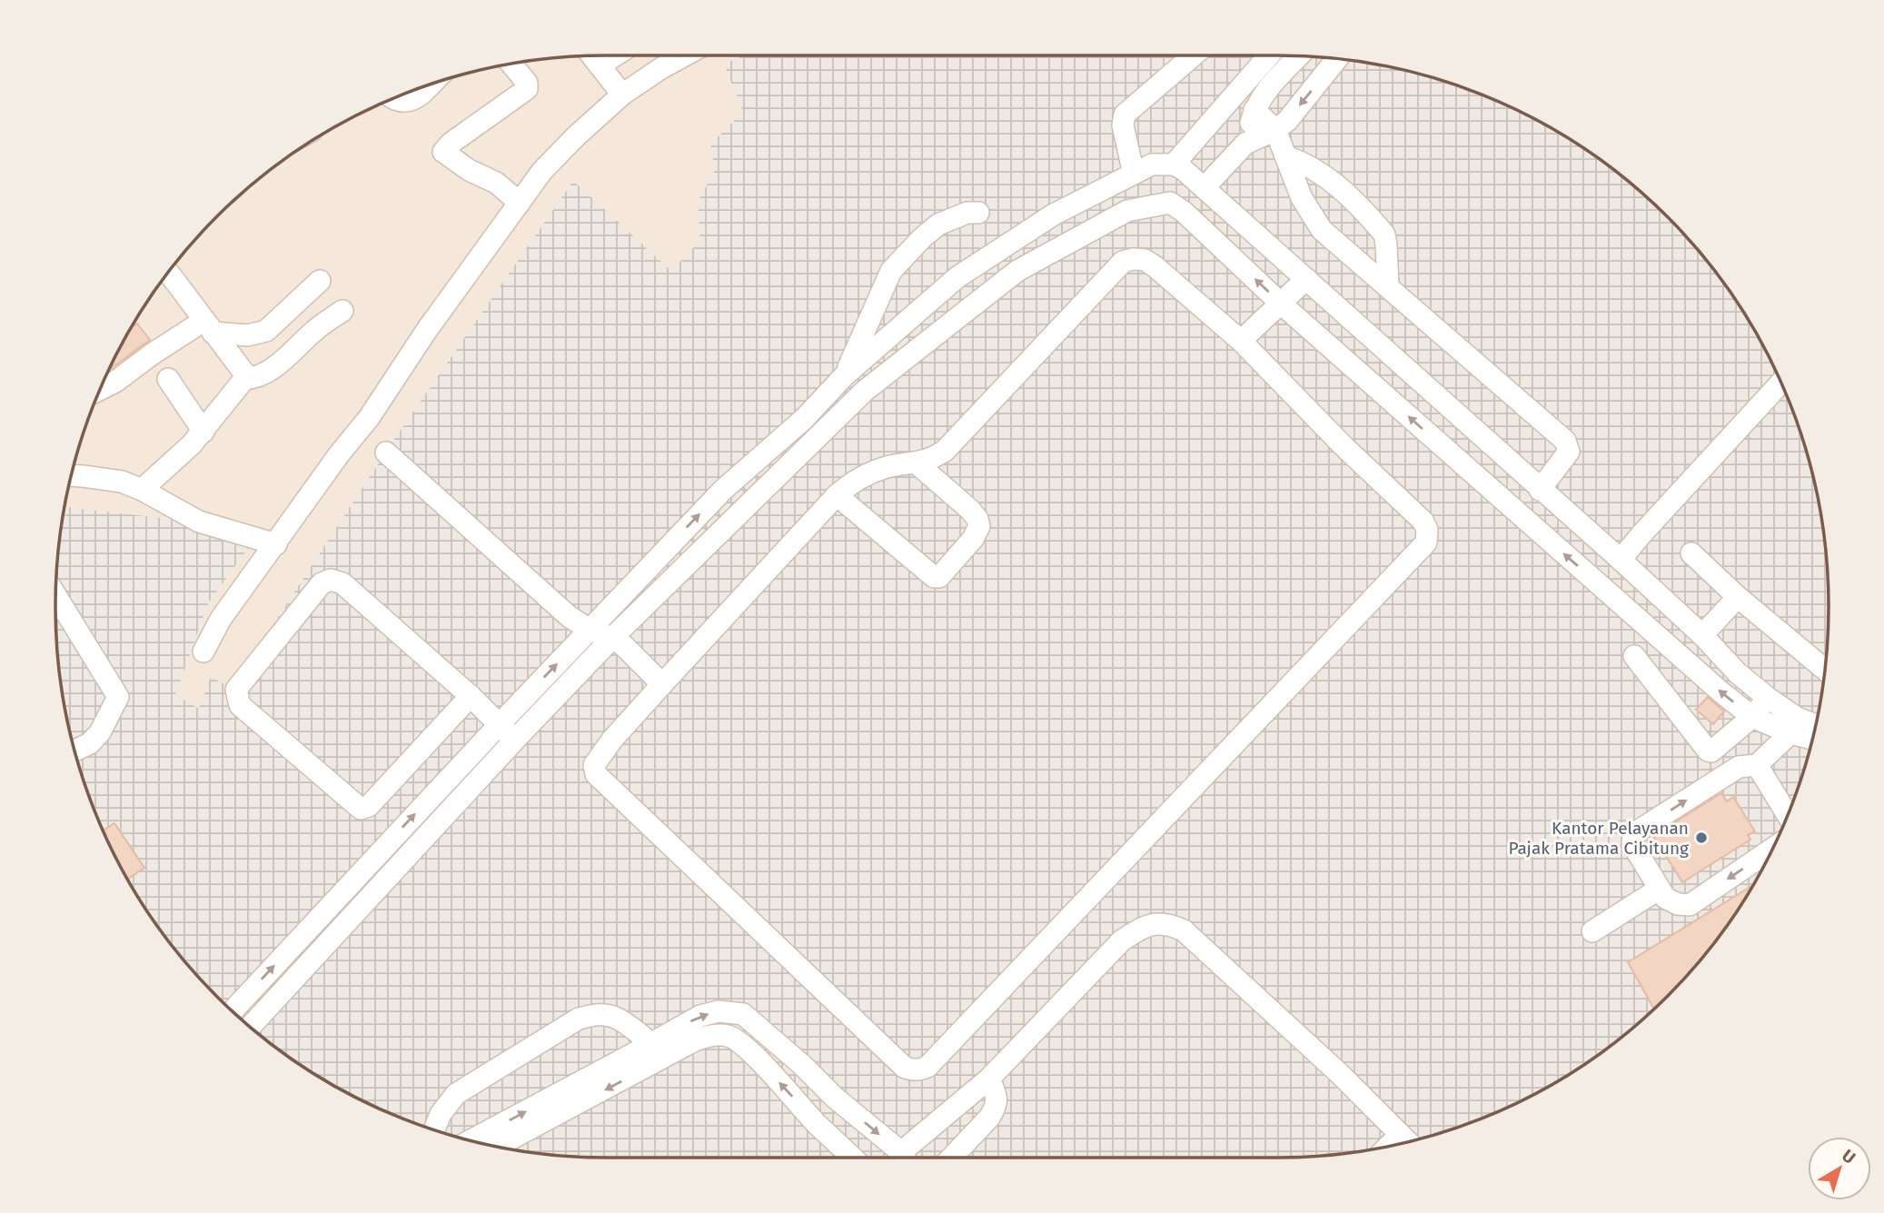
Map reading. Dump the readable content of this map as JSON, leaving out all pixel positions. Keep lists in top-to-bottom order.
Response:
{
  "places": ["Kantor Pelayanan Pajak Pratama Cibitung"],
  "north": "top right"
}
